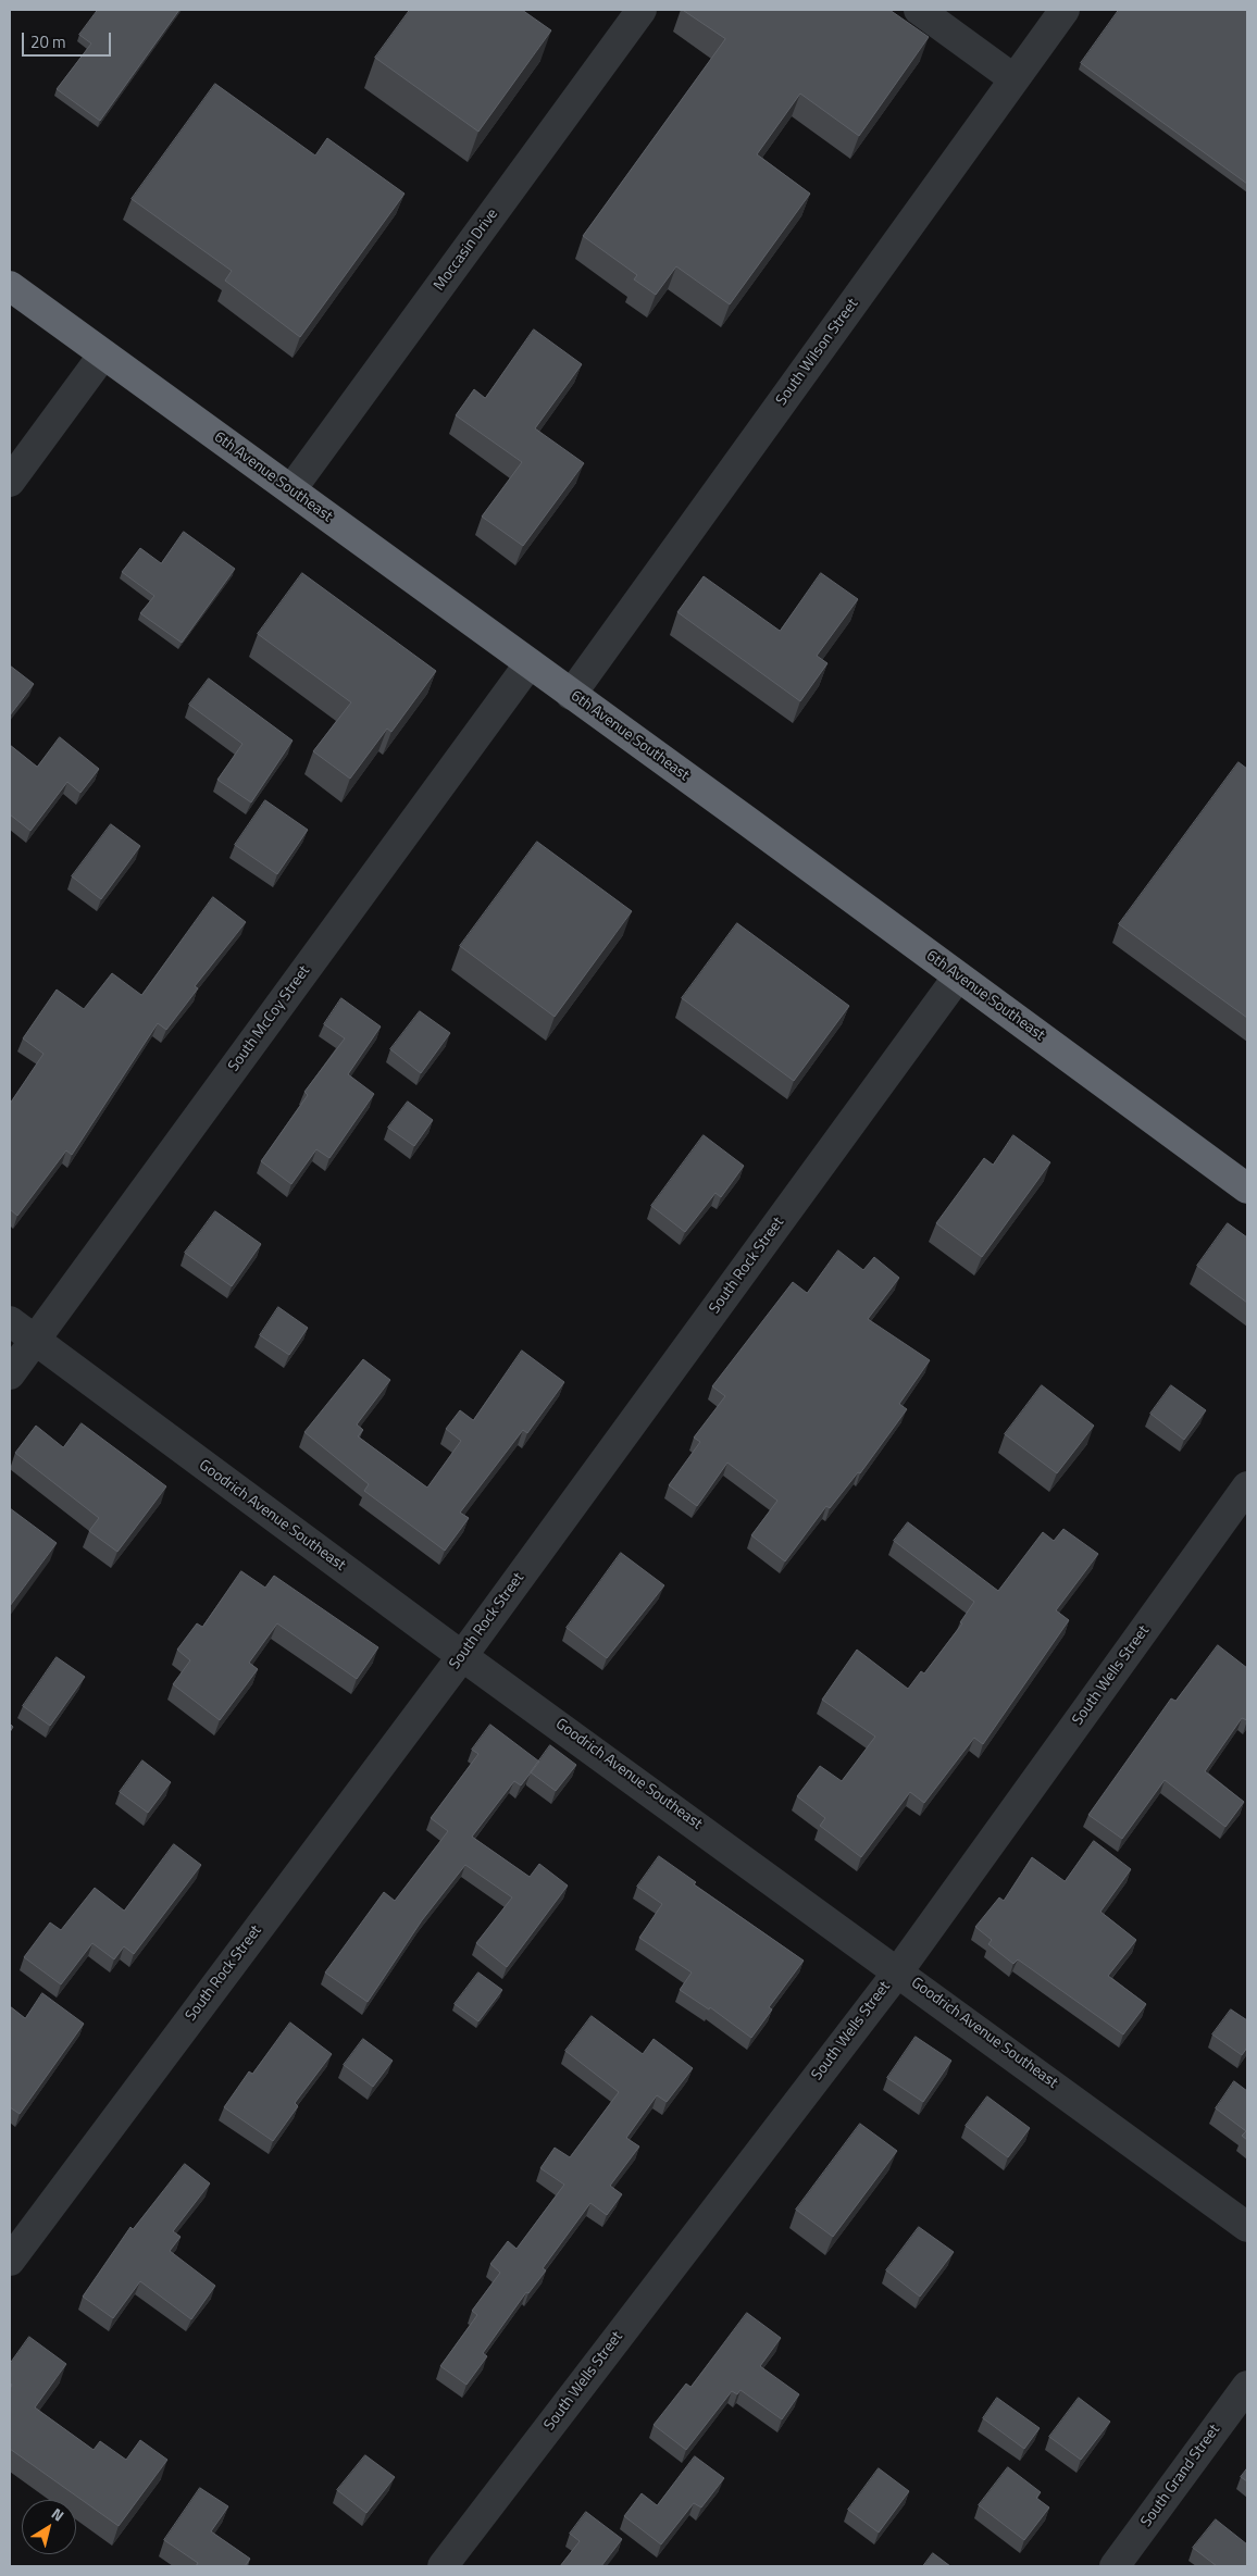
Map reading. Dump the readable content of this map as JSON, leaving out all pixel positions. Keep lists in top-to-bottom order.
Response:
{
  "streets": {
    "highway": ["6th Avenue Southeast"],
    "street": [
      "Moccasin Drive",
      "South Wilson Street",
      "South McCoy Street",
      "South Rock Street",
      "Goodrich Avenue Southeast",
      "South Wells Street",
      "South Grand Street"
    ]
  },
  "crossings": [
    ["Moccasin Drive", "6th Avenue Southeast"],
    ["South Wilson Street", "6th Avenue Southeast"],
    ["6th Avenue Southeast", "South McCoy Street"],
    ["6th Avenue Southeast", "South Rock Street"],
    ["South McCoy Street", "Goodrich Avenue Southeast"],
    ["South Rock Street", "Goodrich Avenue Southeast"],
    ["Goodrich Avenue Southeast", "South Wells Street"]
  ],
  "scale_bar": "20 m",
  "north": "top right"
}
